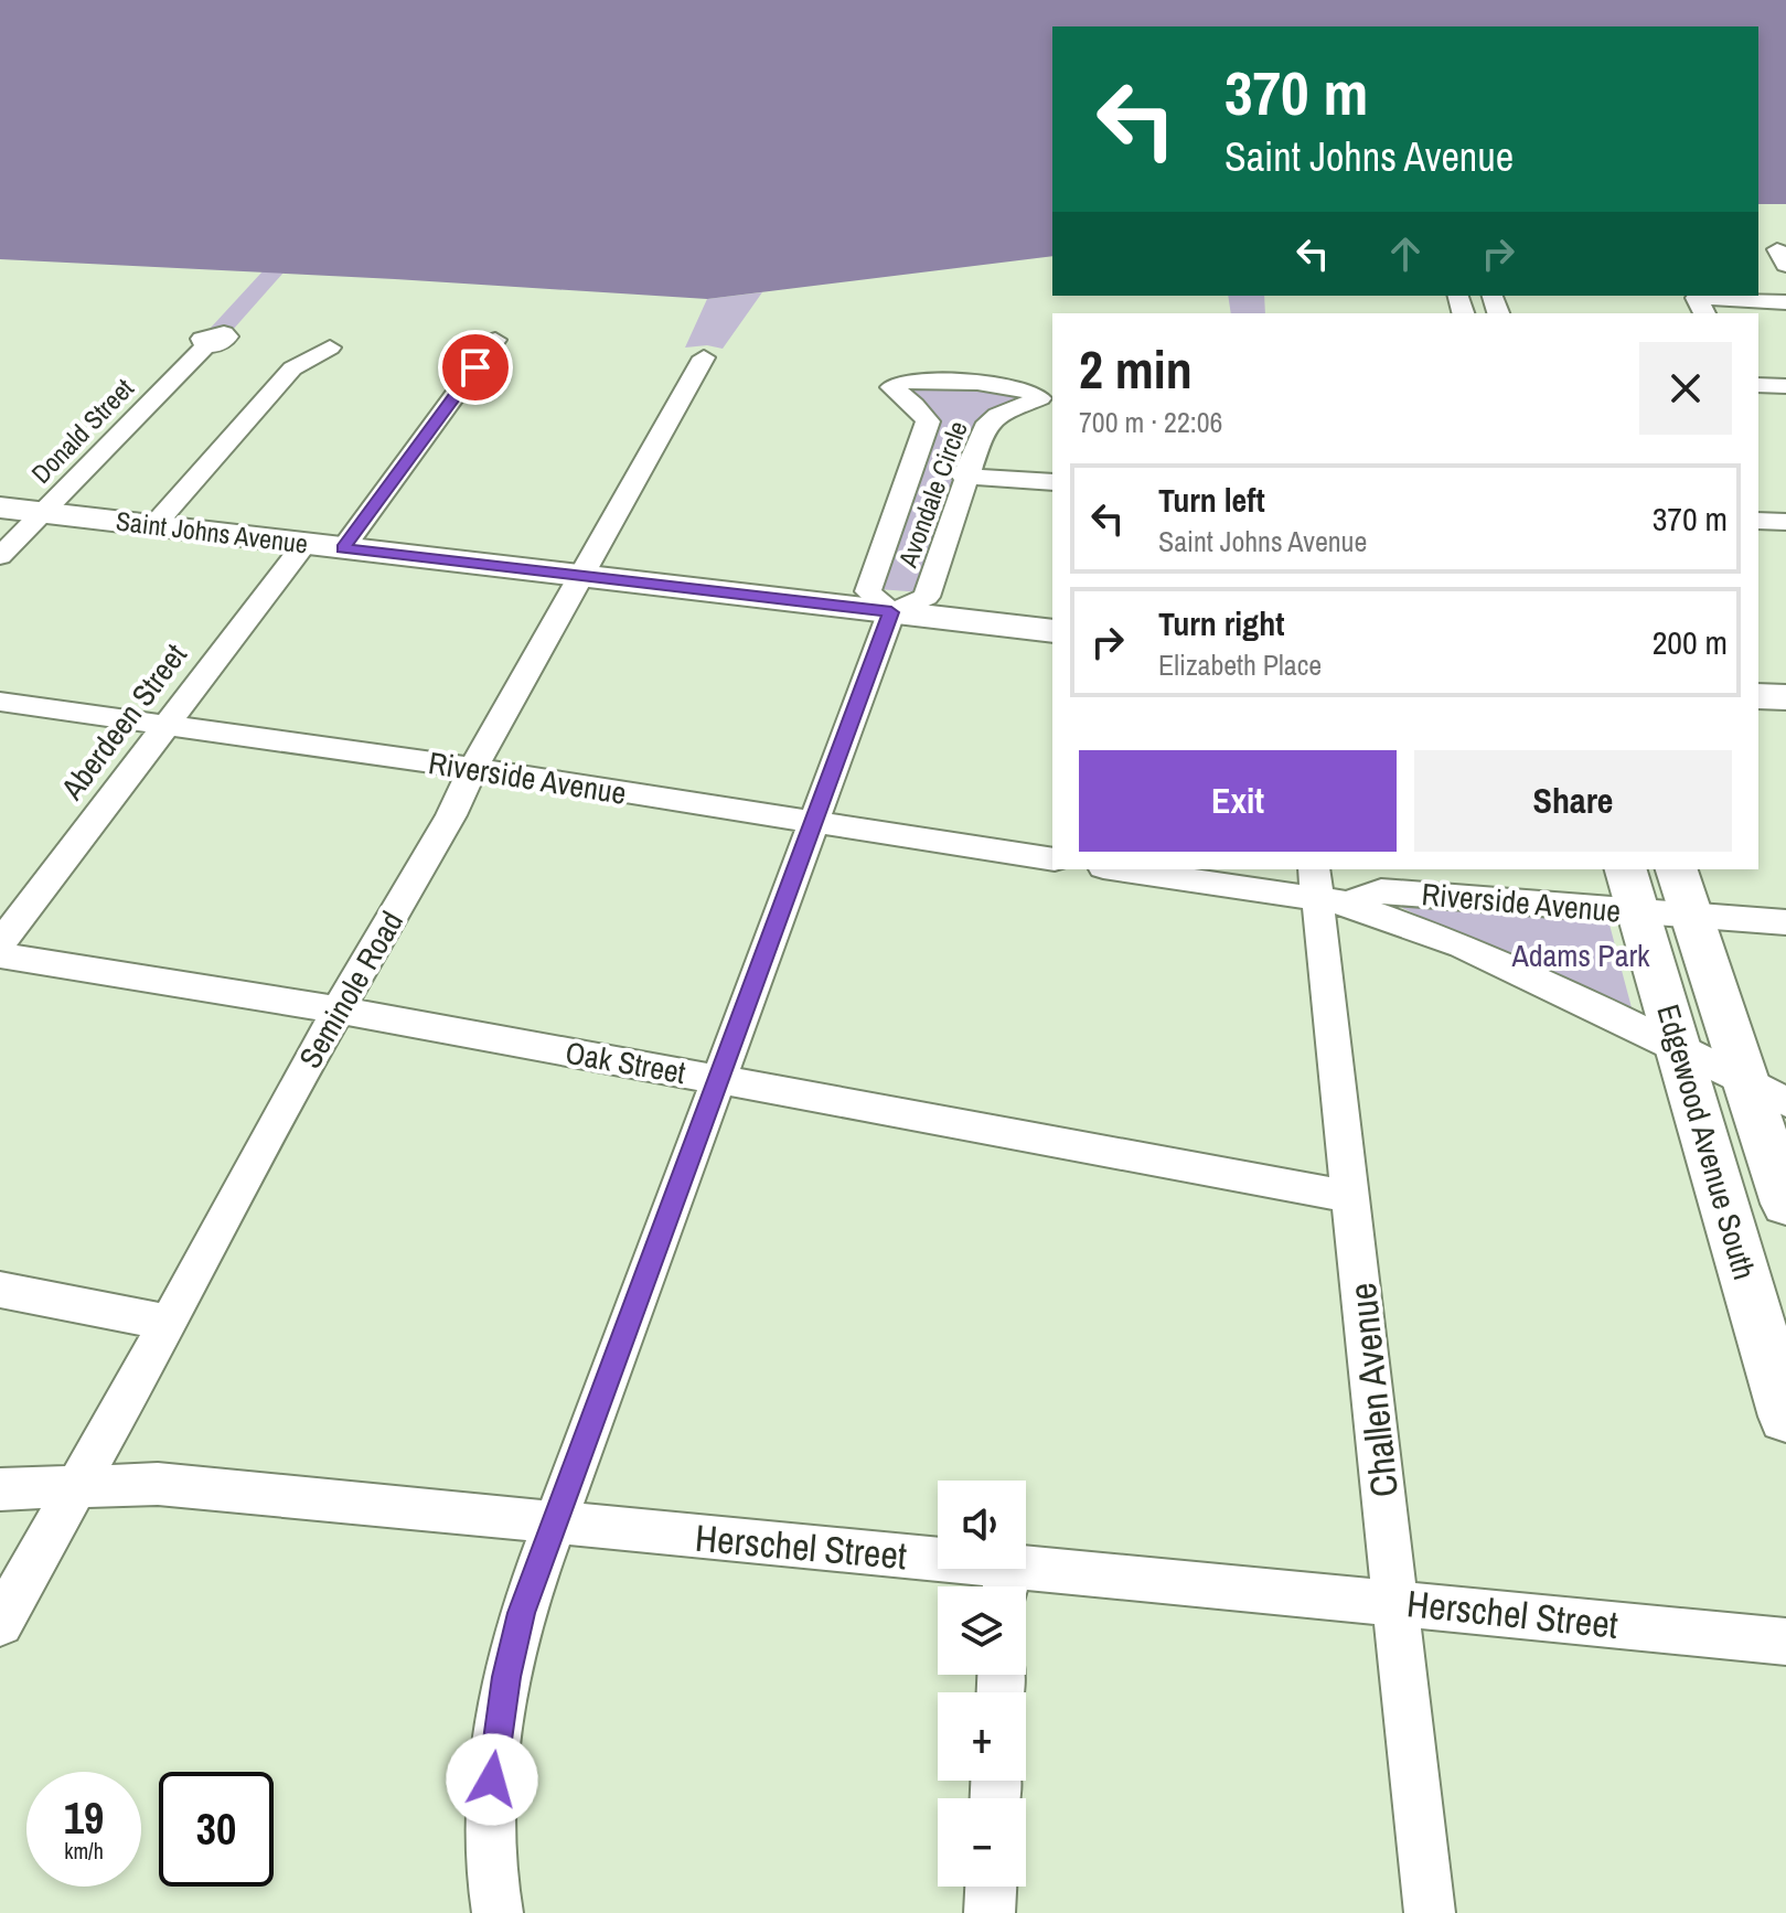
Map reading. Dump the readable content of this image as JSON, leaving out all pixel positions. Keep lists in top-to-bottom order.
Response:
{
  "streets": {
    "main road": ["Saint Johns Avenue", "Edgewood Avenue South"],
    "street": [
      "Donald Street",
      "Avondale Circle",
      "Aberdeen Street",
      "Riverside Avenue",
      "Seminole Road",
      "Oak Street",
      "Challen Avenue",
      "Herschel Street"
    ]
  },
  "crossings": [
    ["Donald Street", "Saint Johns Avenue"],
    ["Avondale Circle", "Saint Johns Avenue"],
    ["Saint Johns Avenue", "Aberdeen Street"],
    ["Saint Johns Avenue", "Seminole Road"],
    ["Aberdeen Street", "Riverside Avenue"],
    ["Riverside Avenue", "Seminole Road"],
    ["Riverside Avenue", "Edgewood Avenue South"],
    ["Riverside Avenue", "Challen Avenue"],
    ["Seminole Road", "Oak Street"],
    ["Seminole Road", "Herschel Street"],
    ["Oak Street", "Challen Avenue"],
    ["Challen Avenue", "Herschel Street"]
  ],
  "parks": ["Adams Park"],
  "page": {
    "turn": ["370 m", "Saint Johns Avenue"],
    "heading": ["2 min", "700 m · 22:06"],
    "list": [
      {
        "name": "Turn left",
        "note": "Saint Johns Avenue",
        "value": "370 m"
      },
      {
        "name": "Turn right",
        "note": "Elizabeth Place",
        "value": "200 m"
      }
    ],
    "buttons": ["Exit", "Share"],
    "map_buttons": ["+", "−"],
    "speed": "19 km/h",
    "limit": "30"
  }
}
